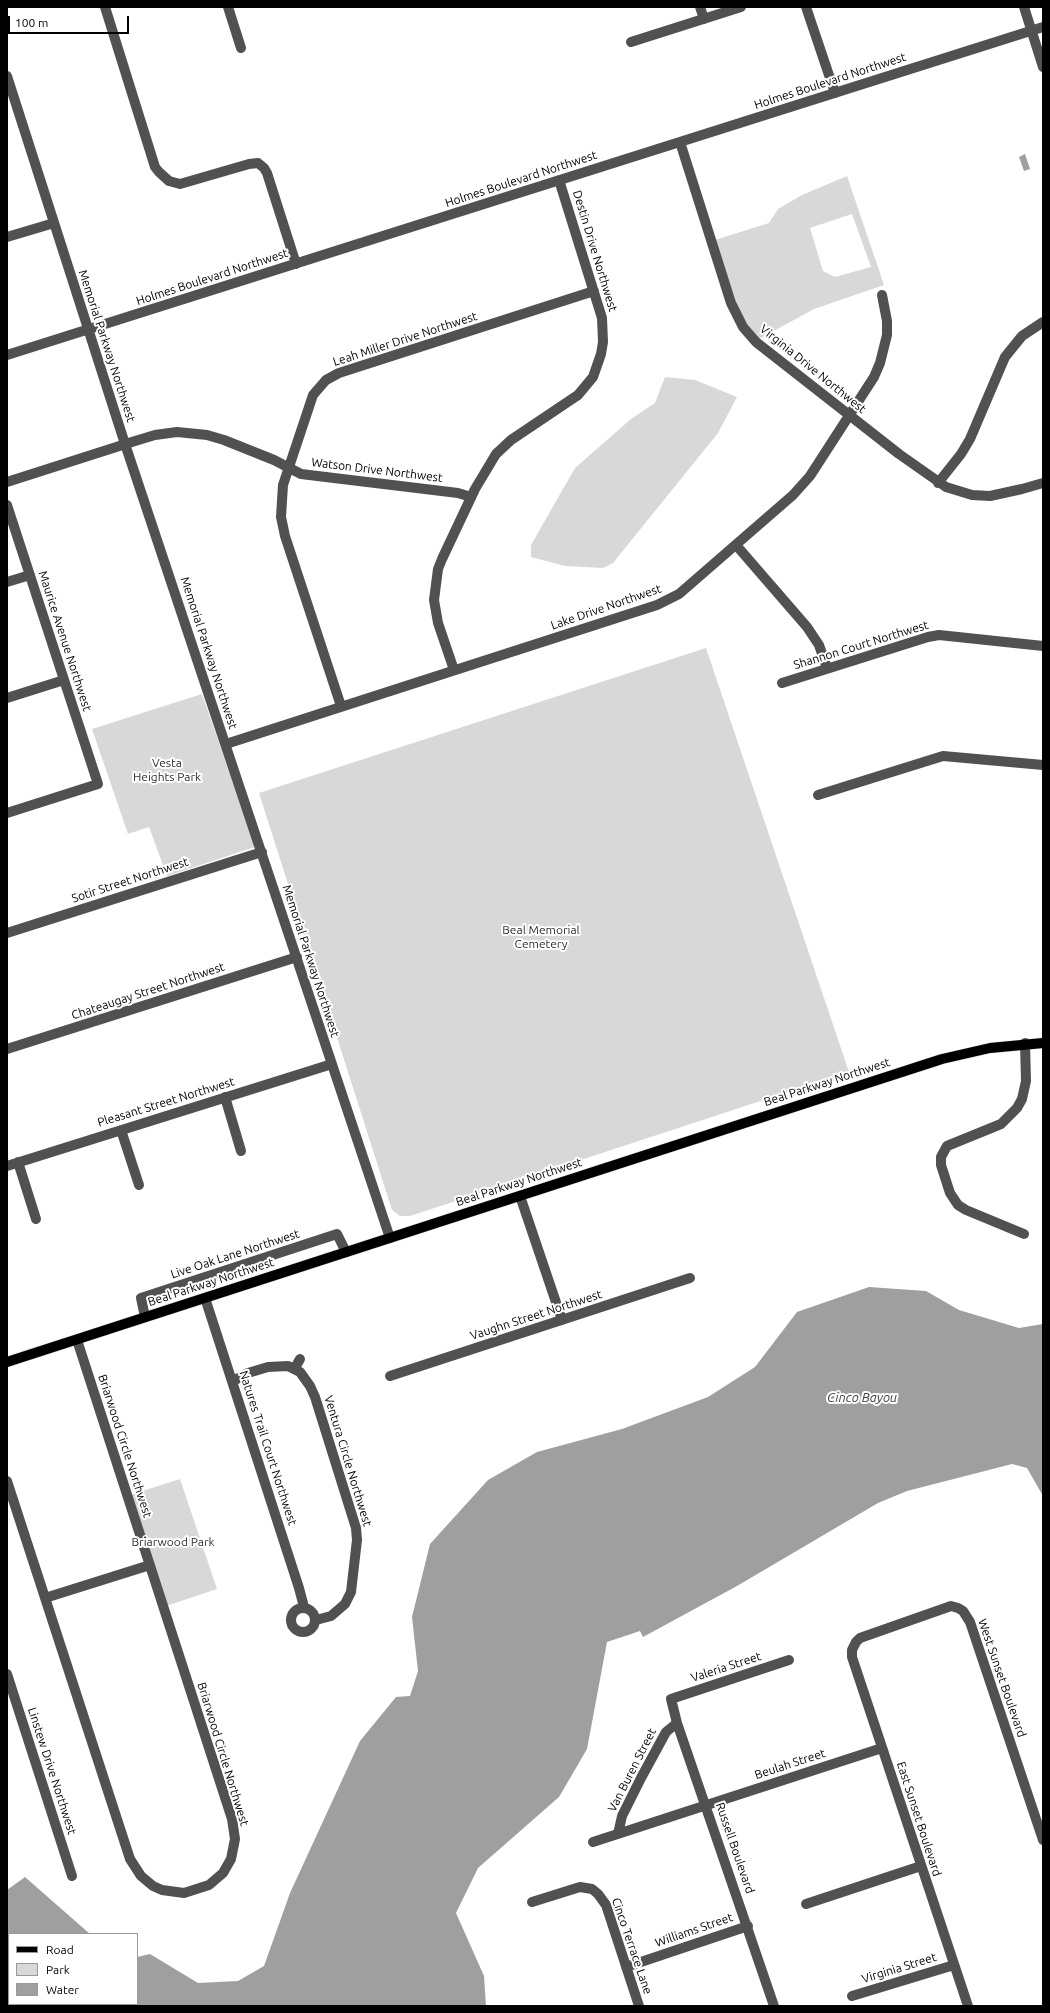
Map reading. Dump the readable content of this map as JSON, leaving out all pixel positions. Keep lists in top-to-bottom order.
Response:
{
  "streets": {
    "main road": ["Beal Parkway Northwest"],
    "street": [
      "Holmes Boulevard Northwest",
      "Destin Drive Northwest",
      "Leah Miller Drive Northwest",
      "Memorial Parkway Northwest",
      "Virginia Drive Northwest",
      "Watson Drive Northwest",
      "Lake Drive Northwest",
      "Maurice Avenue Northwest",
      "Shannon Court Northwest",
      "Sotir Street Northwest",
      "Chateaugay Street Northwest",
      "Pleasant Street Northwest",
      "Live Oak Lane Northwest",
      "Vaughn Street Northwest",
      "Briarwood Circle Northwest",
      "Natures Trail Court Northwest",
      "Ventura Circle Northwest",
      "Valeria Street",
      "West Sunset Boulevard",
      "Beulah Street",
      "Van Buren Street",
      "Linstew Drive Northwest",
      "East Sunset Boulevard",
      "Russell Boulevard",
      "Williams Street",
      "Cinco Terrace Lane",
      "Virginia Street"
    ]
  },
  "crossings": [
    ["Holmes Boulevard Northwest", "Destin Drive Northwest"],
    ["Holmes Boulevard Northwest", "Memorial Parkway Northwest"],
    ["Holmes Boulevard Northwest", "Virginia Drive Northwest"],
    ["Destin Drive Northwest", "Leah Miller Drive Northwest"],
    ["Destin Drive Northwest", "Watson Drive Northwest"],
    ["Destin Drive Northwest", "Lake Drive Northwest"],
    ["Leah Miller Drive Northwest", "Watson Drive Northwest"],
    ["Leah Miller Drive Northwest", "Lake Drive Northwest"],
    ["Memorial Parkway Northwest", "Watson Drive Northwest"],
    ["Memorial Parkway Northwest", "Lake Drive Northwest"],
    ["Memorial Parkway Northwest", "Sotir Street Northwest"],
    ["Memorial Parkway Northwest", "Chateaugay Street Northwest"],
    ["Memorial Parkway Northwest", "Beal Parkway Northwest"],
    ["Memorial Parkway Northwest", "Pleasant Street Northwest"],
    ["Virginia Drive Northwest", "Lake Drive Northwest"],
    ["Beal Parkway Northwest", "Live Oak Lane Northwest"],
    ["Beal Parkway Northwest", "Briarwood Circle Northwest"],
    ["Beal Parkway Northwest", "Natures Trail Court Northwest"],
    ["Natures Trail Court Northwest", "Ventura Circle Northwest"],
    ["Valeria Street", "Russell Boulevard"],
    ["West Sunset Boulevard", "East Sunset Boulevard"],
    ["Beulah Street", "Van Buren Street"],
    ["Beulah Street", "East Sunset Boulevard"],
    ["Beulah Street", "Russell Boulevard"],
    ["Van Buren Street", "Russell Boulevard"],
    ["East Sunset Boulevard", "Virginia Street"],
    ["Russell Boulevard", "Williams Street"],
    ["Williams Street", "Cinco Terrace Lane"]
  ],
  "water": ["Cinco Bayou"],
  "parks": ["Vesta Heights Park", "Beal Memorial Cemetery", "Briarwood Park"],
  "legend": ["Road", "Park", "Water"],
  "scale_bar": "100 m"
}
